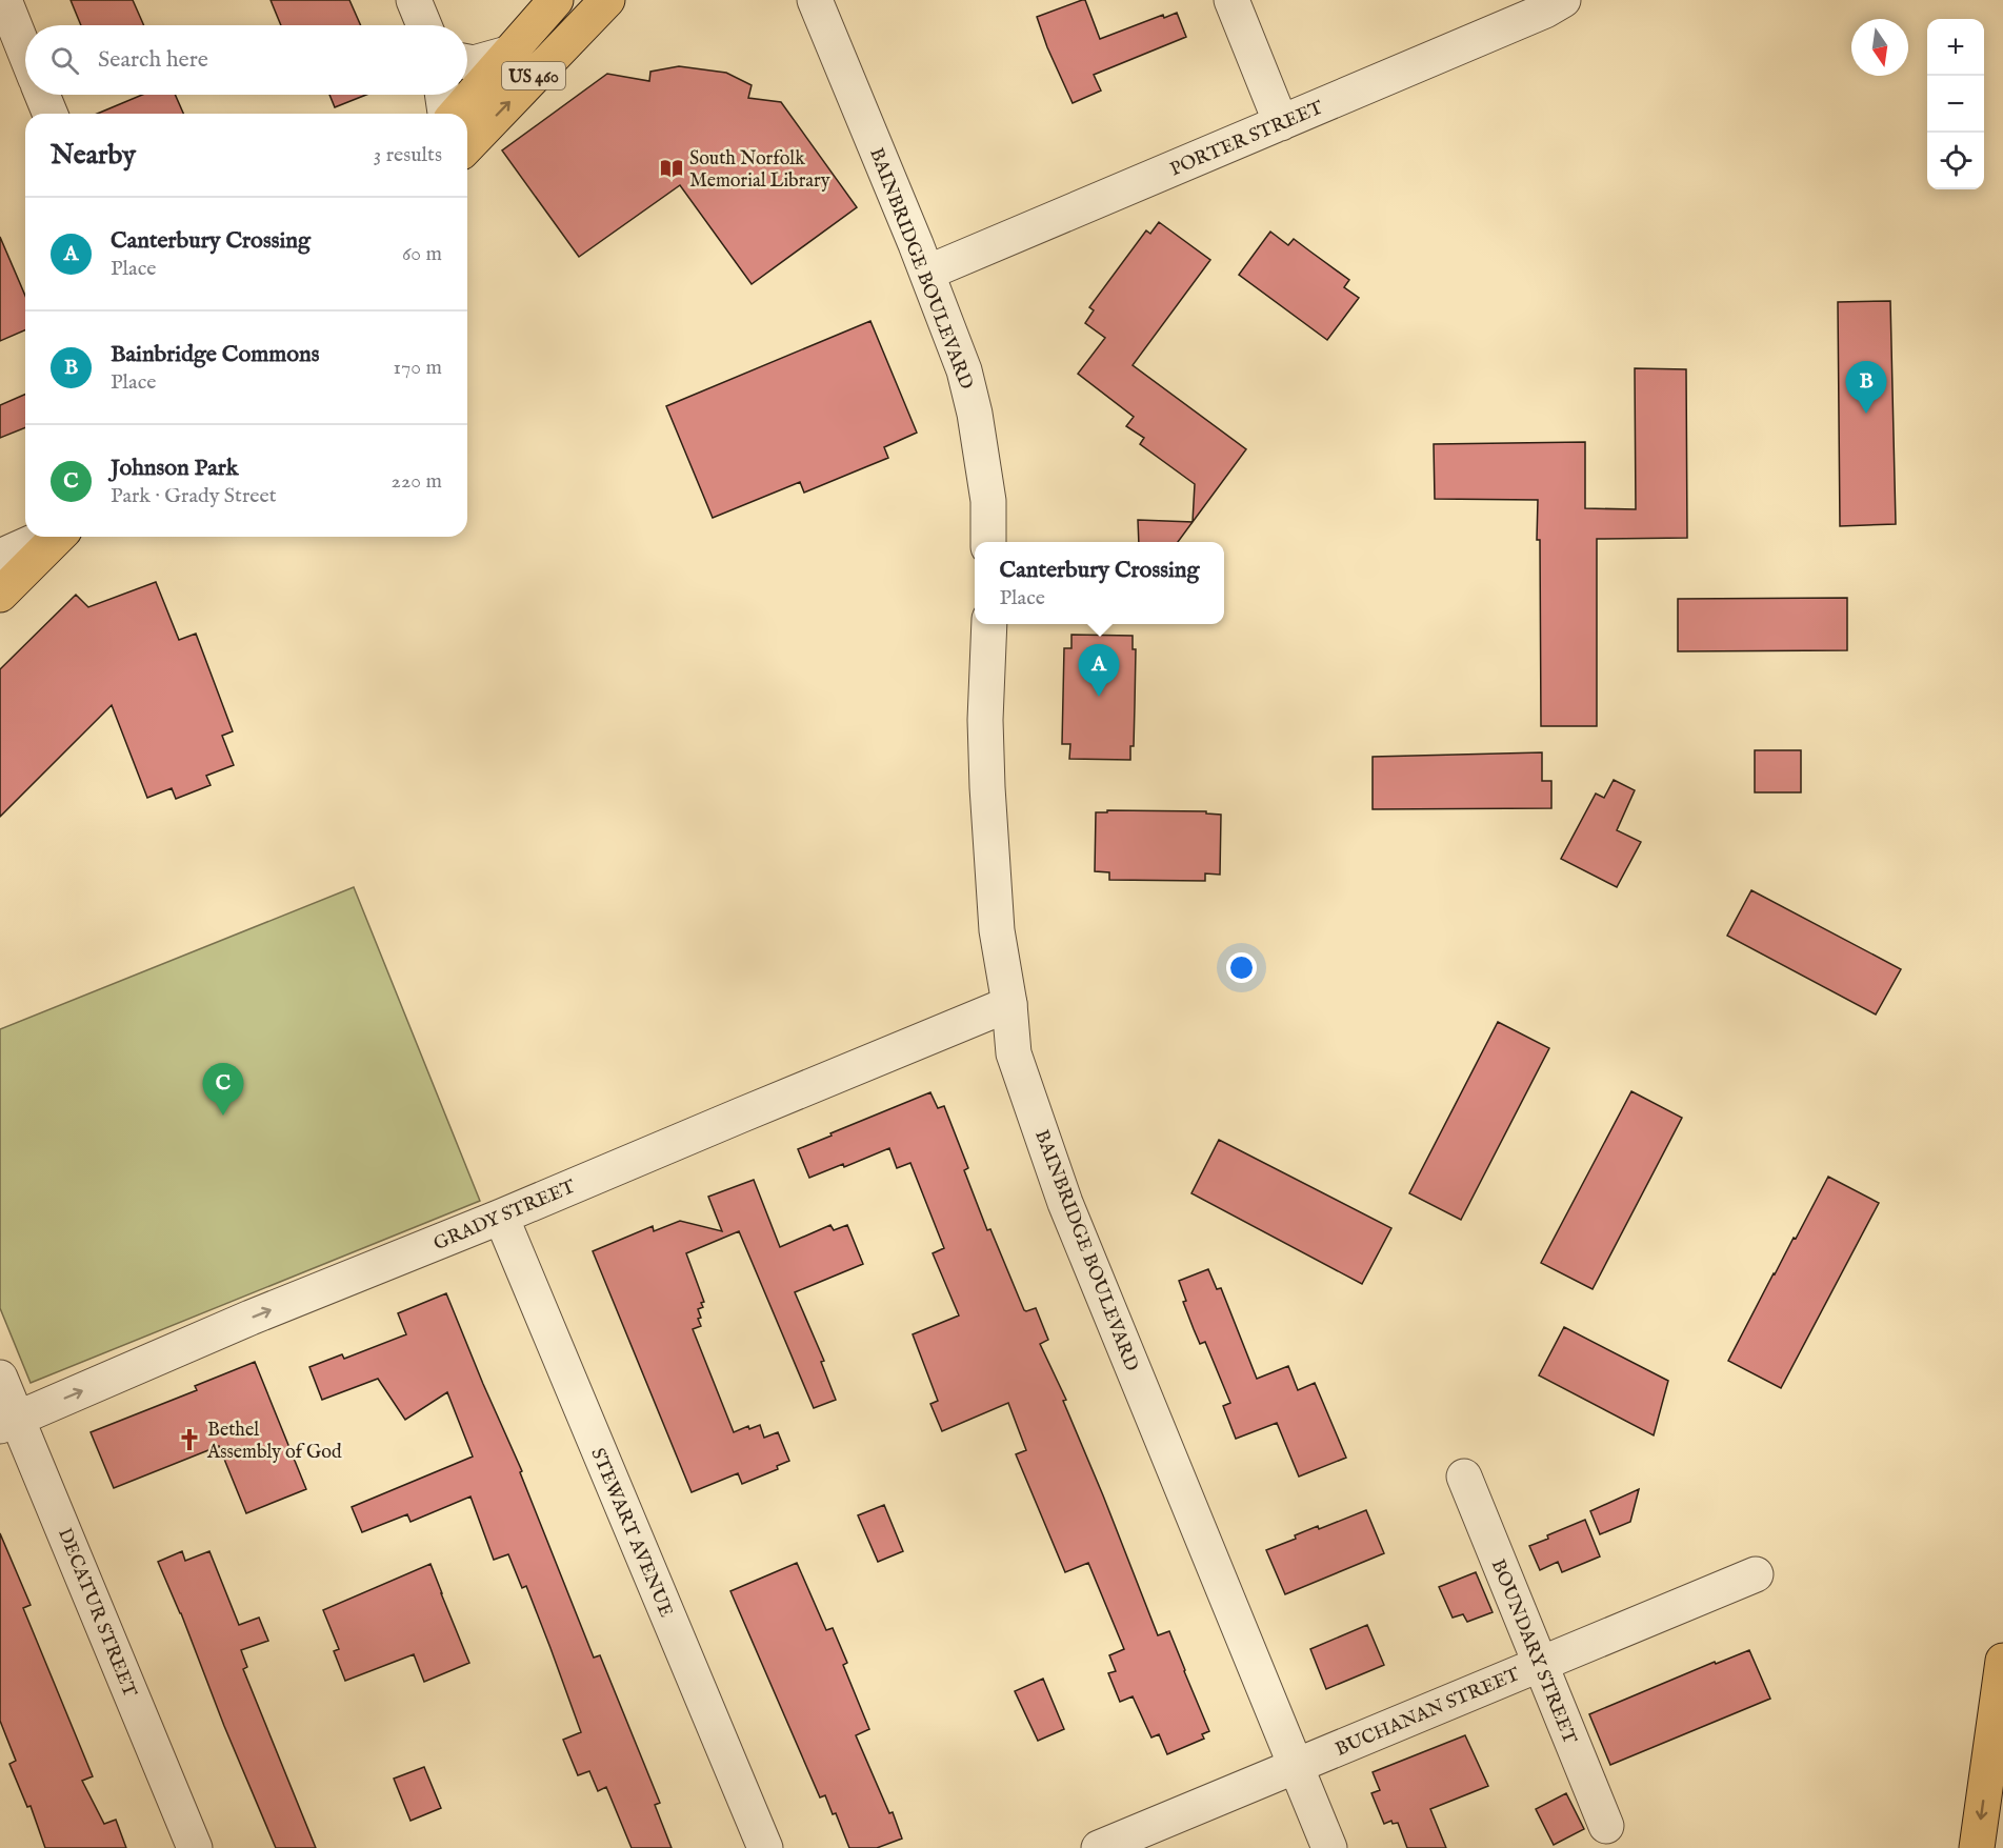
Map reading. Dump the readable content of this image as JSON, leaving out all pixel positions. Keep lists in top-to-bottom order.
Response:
{
  "streets": {
    "main road": ["US 460"],
    "street": [
      "PORTER STREET",
      "BAINBRIDGE BOULEVARD",
      "GRADY STREET",
      "STEWART AVENUE",
      "DECATUR STREET",
      "BOUNDARY STREET",
      "BUCHANAN STREET"
    ]
  },
  "crossings": [
    ["PORTER STREET", "BAINBRIDGE BOULEVARD"],
    ["BAINBRIDGE BOULEVARD", "GRADY STREET"],
    ["BAINBRIDGE BOULEVARD", "BUCHANAN STREET"],
    ["GRADY STREET", "STEWART AVENUE"],
    ["GRADY STREET", "DECATUR STREET"],
    ["BOUNDARY STREET", "BUCHANAN STREET"]
  ],
  "one_way": ["GRADY STREET"],
  "places": {
    "library": ["South Norfolk Memorial Library"],
    "church": ["Bethel Assembly of God"]
  },
  "north": "bottom",
  "page": {
    "map_buttons": ["+", "−"],
    "search": "Search here",
    "heading": ["Nearby", "3 results"],
    "list": [
      {
        "mark": "A",
        "name": "Canterbury Crossing",
        "note": "Place",
        "value": "60 m"
      },
      {
        "mark": "B",
        "name": "Bainbridge Commons",
        "note": "Place",
        "value": "170 m"
      },
      {
        "mark": "C",
        "name": "Johnson Park",
        "note": "Park · Grady Street",
        "value": "220 m"
      }
    ],
    "pins": ["B", "A", "C"],
    "popup": ["Canterbury Crossing", "Place"]
  }
}
